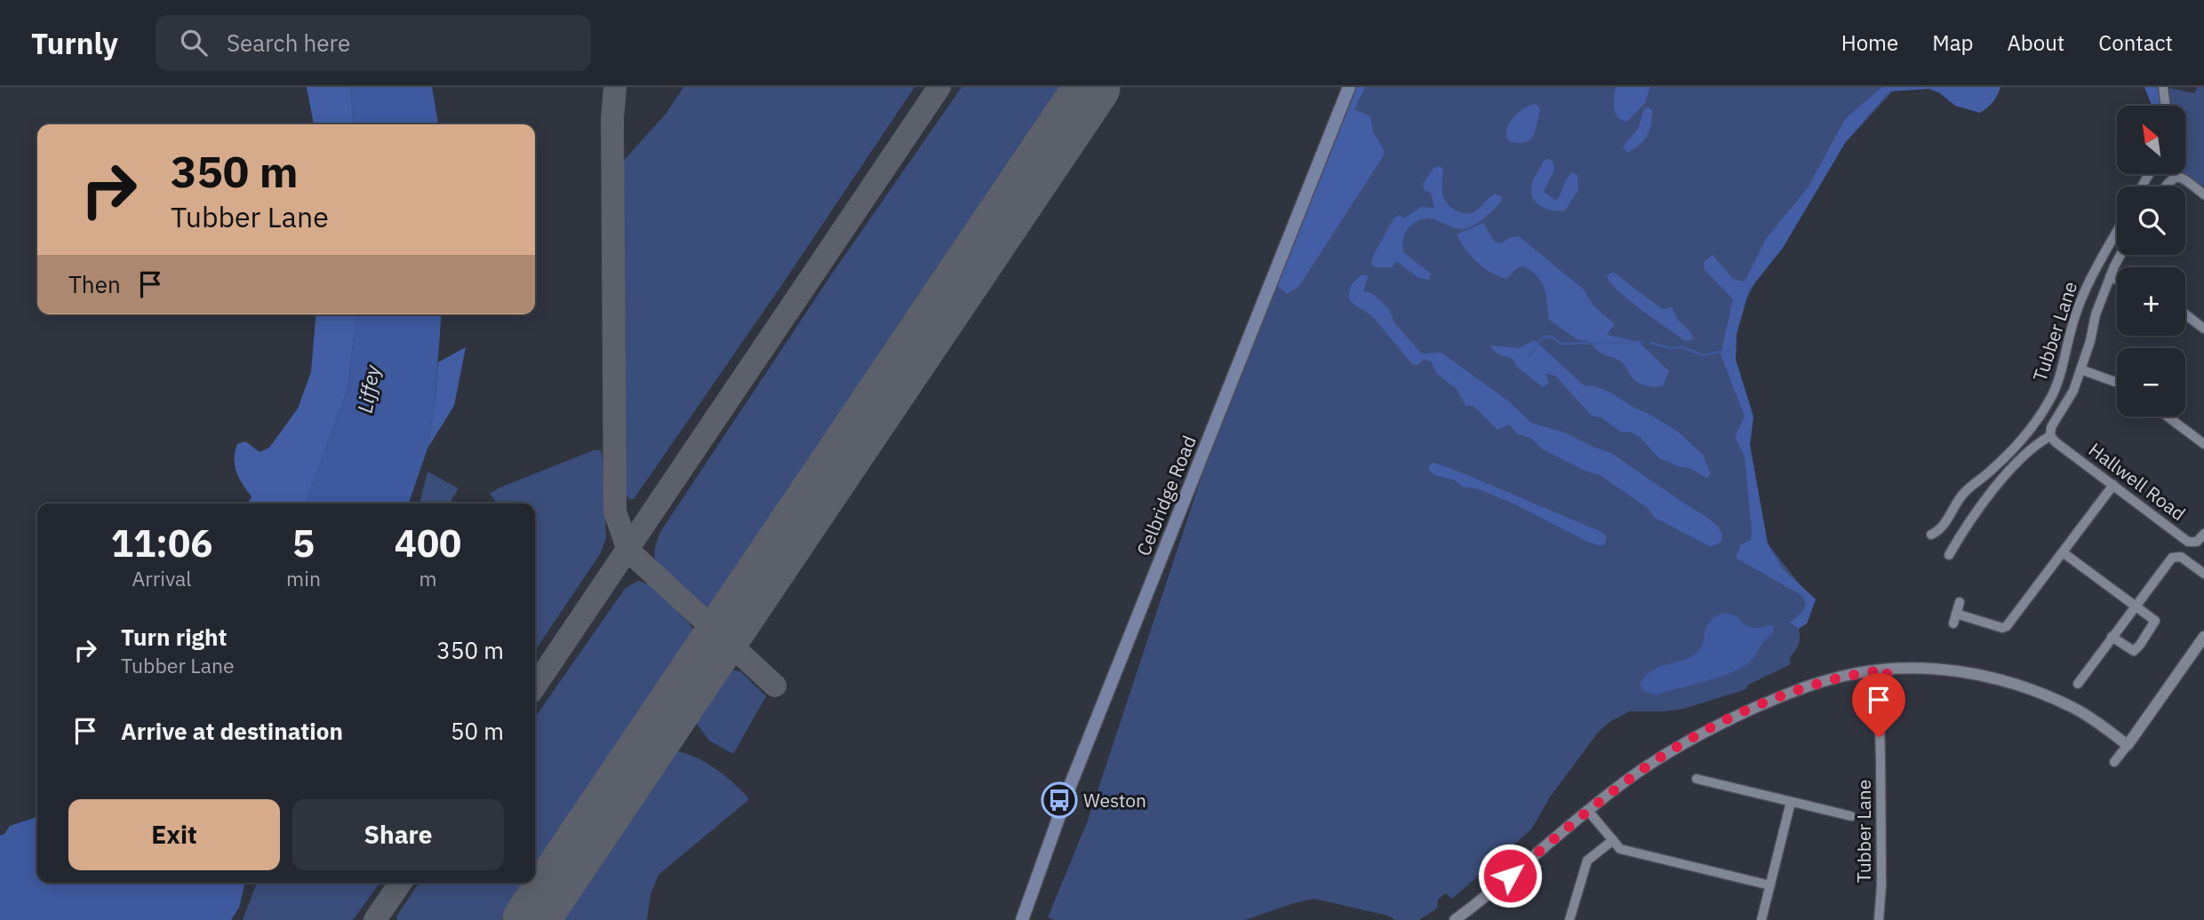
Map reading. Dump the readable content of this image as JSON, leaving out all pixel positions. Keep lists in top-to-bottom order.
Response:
{
  "streets": {
    "main road": ["Celbridge Road"],
    "street": ["Tubber Lane", "Hallwell Road"]
  },
  "water": ["Liffey"],
  "places": {
    "bus stop": ["Weston"]
  },
  "north": "top left",
  "page": {
    "header": "Turnly",
    "search": "Search here",
    "nav": [
      "Home",
      "Map",
      "About",
      "Contact"
    ],
    "map_buttons": ["+", "−"],
    "turn": ["350 m", "Tubber Lane"],
    "then": "Then",
    "eta": [
      "11:06",
      "Arrival",
      "5",
      "min",
      "400",
      "m"
    ],
    "list": [
      {
        "name": "Turn right",
        "note": "Tubber Lane",
        "value": "350 m"
      },
      {
        "name": "Arrive at destination",
        "value": "50 m"
      }
    ],
    "buttons": ["Exit", "Share"]
  }
}
